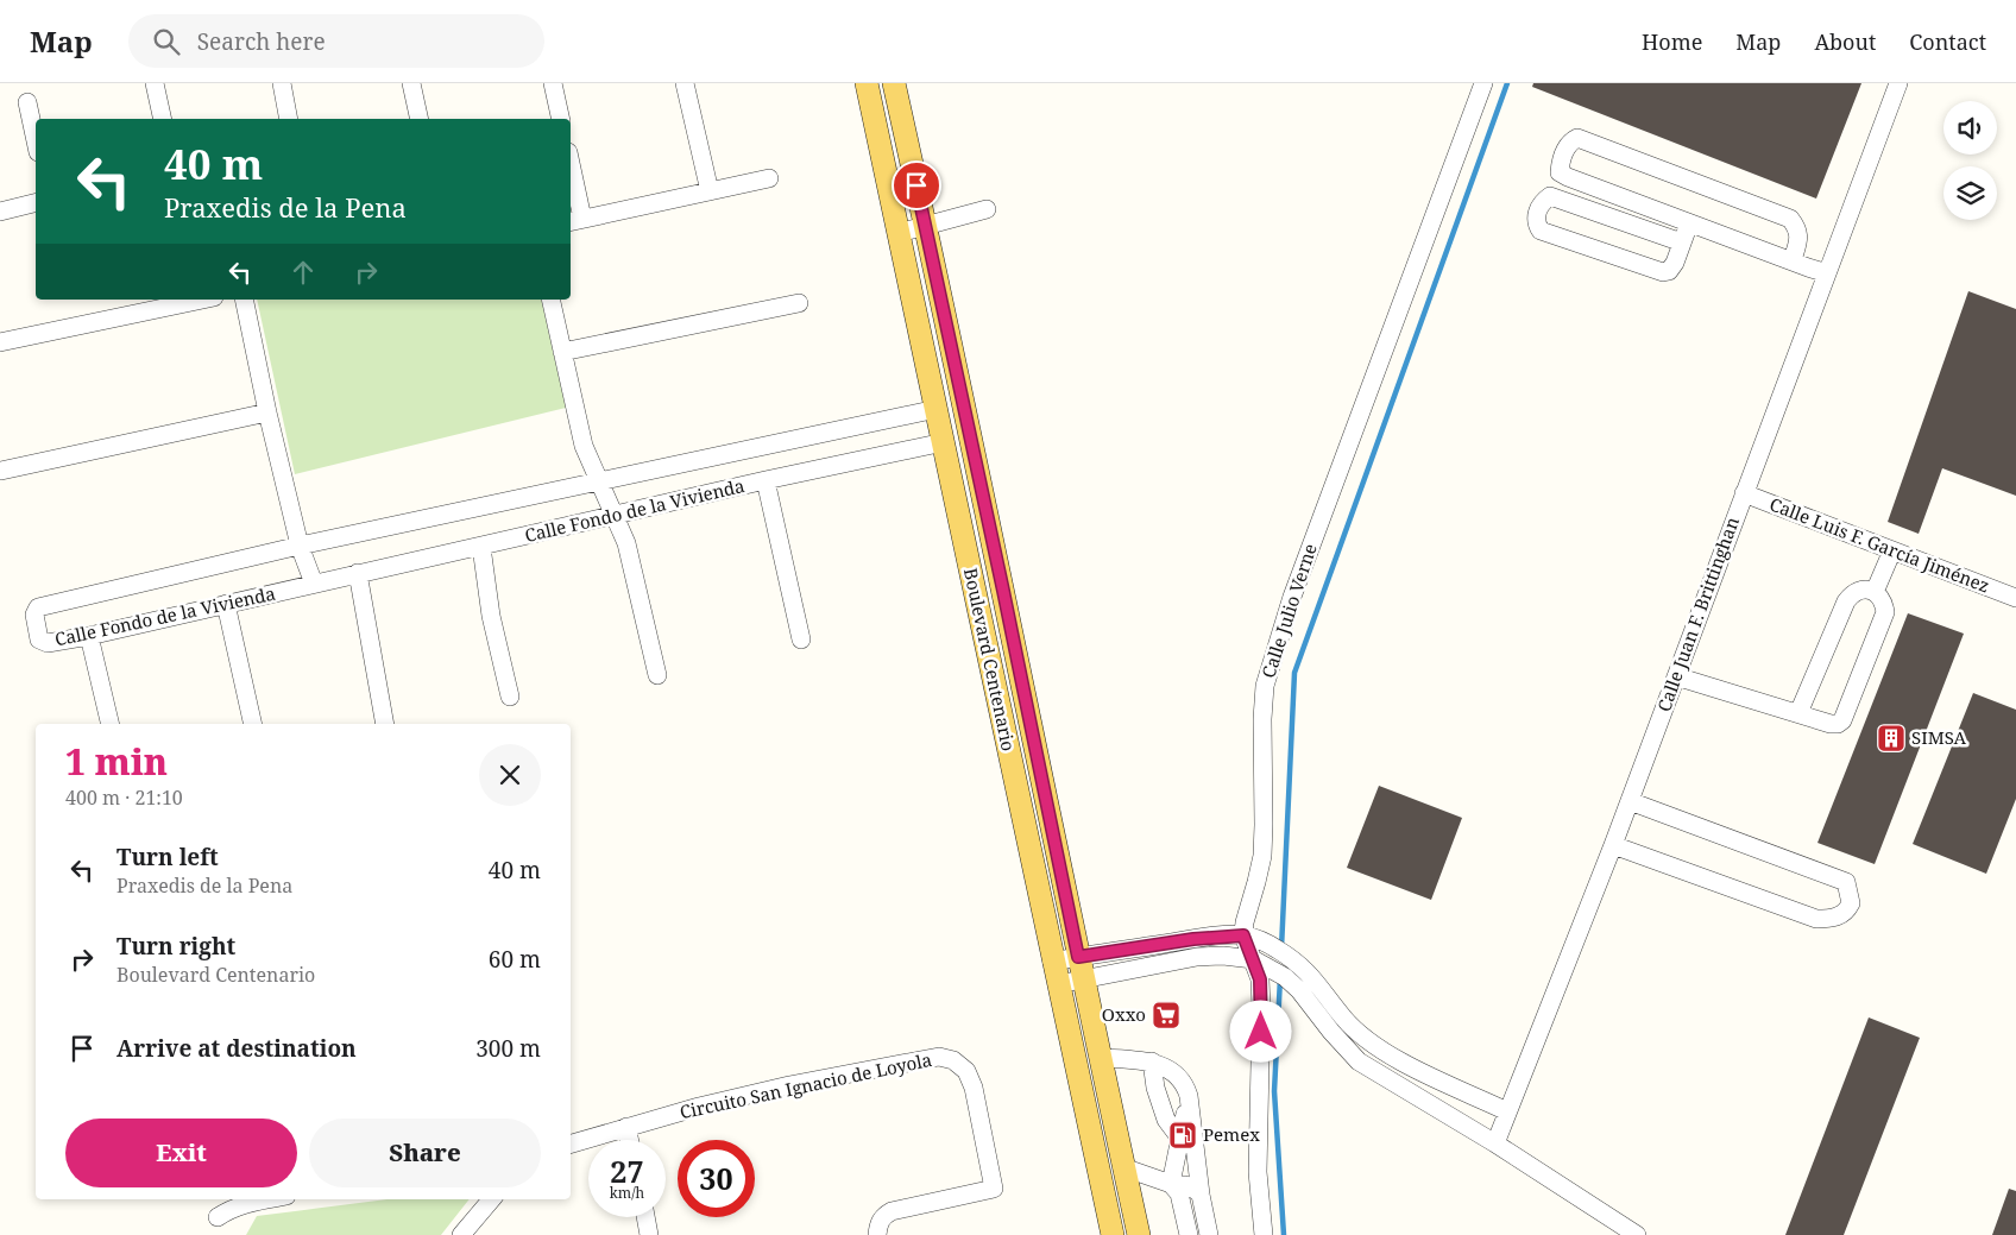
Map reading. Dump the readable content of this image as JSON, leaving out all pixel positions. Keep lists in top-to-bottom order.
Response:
{
  "streets": {
    "main road": ["Boulevard Centenario"],
    "street": [
      "Calle Fondo de la Vivienda",
      "Calle Luis F. García Jiménez",
      "Calle Julio Verne",
      "Calle Juan F. Brittinghan",
      "Circuito San Ignacio de Loyola"
    ]
  },
  "crossings": [
    ["Calle Fondo de la Vivienda", "Boulevard Centenario"],
    ["Calle Luis F. García Jiménez", "Calle Juan F. Brittinghan"]
  ],
  "places": {
    "building": ["SIMSA"],
    "supermarket": ["Oxxo"],
    "fuel station": ["Pemex"]
  },
  "page": {
    "header": "Map",
    "search": "Search here",
    "nav": [
      "Home",
      "Map",
      "About",
      "Contact"
    ],
    "turn": ["40 m", "Praxedis de la Pena"],
    "heading": ["1 min", "400 m · 21:10"],
    "list": [
      {
        "name": "Turn left",
        "note": "Praxedis de la Pena",
        "value": "40 m"
      },
      {
        "name": "Turn right",
        "note": "Boulevard Centenario",
        "value": "60 m"
      },
      {
        "name": "Arrive at destination",
        "value": "300 m"
      }
    ],
    "buttons": ["Exit", "Share"],
    "speed": "27 km/h",
    "limit": "30"
  }
}
